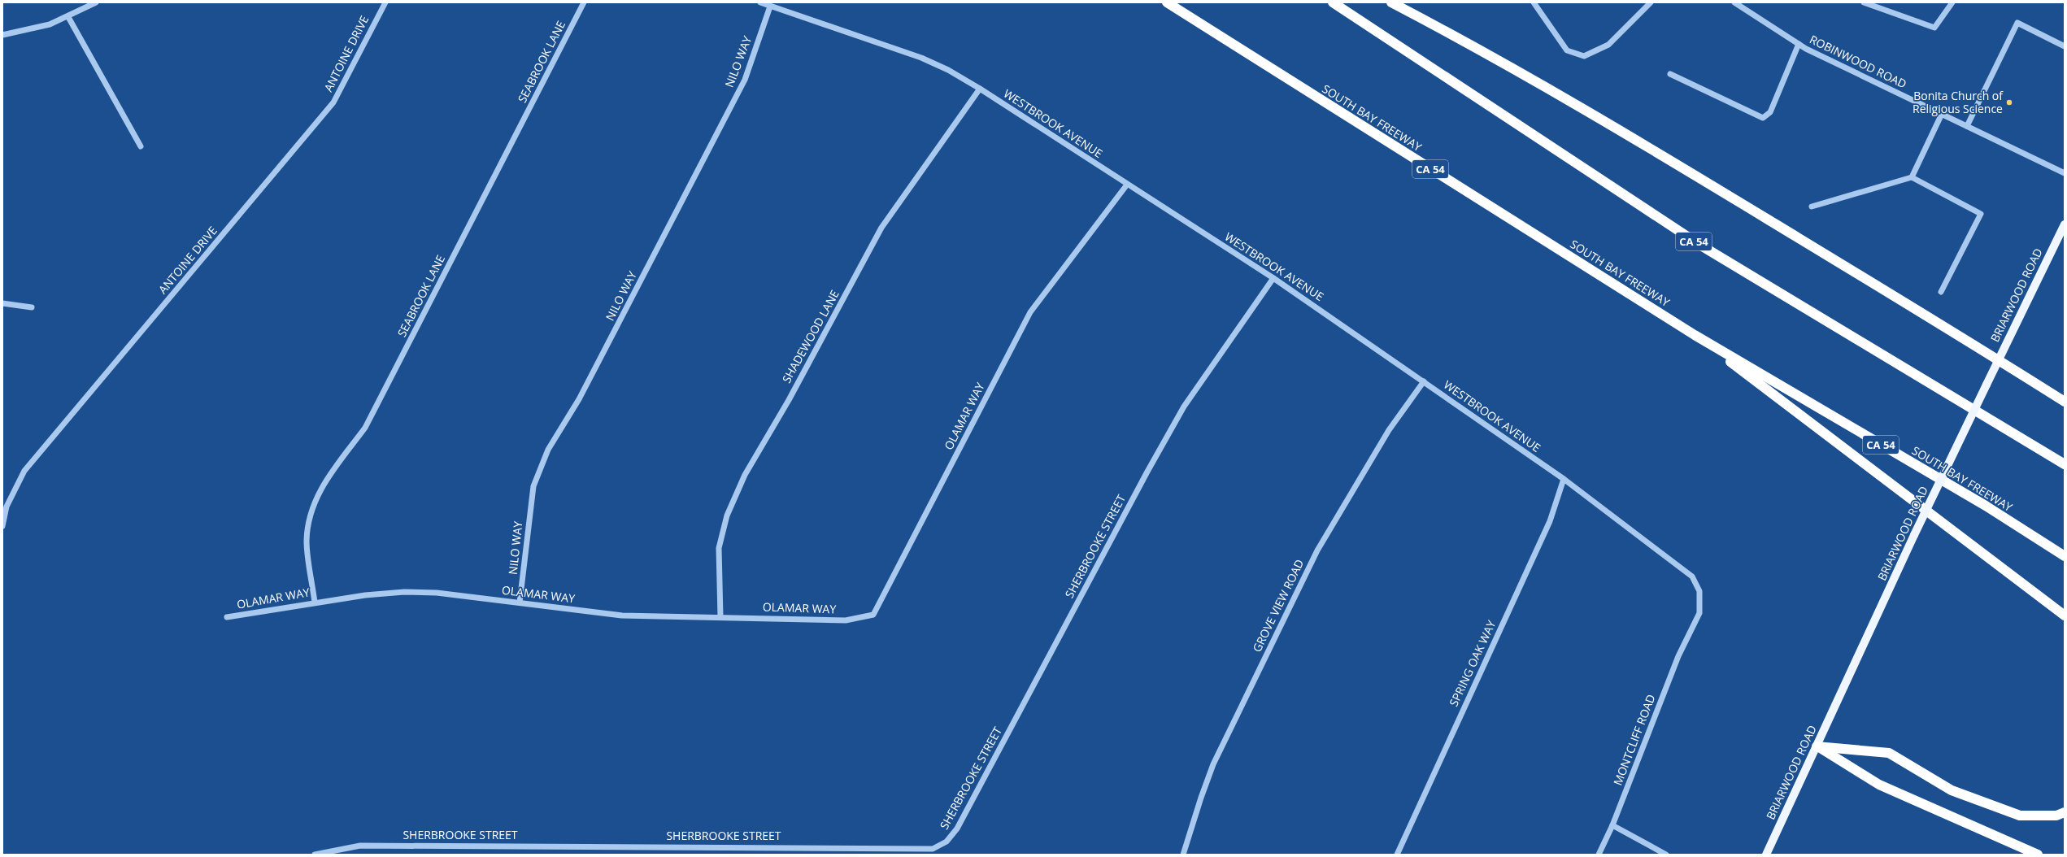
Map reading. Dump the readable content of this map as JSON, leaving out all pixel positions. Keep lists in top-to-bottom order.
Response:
{
  "streets": {
    "highway": ["SOUTH BAY FREEWAY", "CA 54"],
    "main road": ["BRIARWOOD ROAD"],
    "street": [
      "ANTOINE DRIVE",
      "SEABROOK LANE",
      "NILO WAY",
      "ROBINWOOD ROAD",
      "WESTBROOK AVENUE",
      "SHADEWOOD LANE",
      "OLAMAR WAY",
      "SHERBROOKE STREET",
      "GROVE VIEW ROAD",
      "SPRING OAK WAY",
      "MONTCLIFF ROAD"
    ]
  },
  "crossings": [
    ["SEABROOK LANE", "OLAMAR WAY"],
    ["NILO WAY", "WESTBROOK AVENUE"],
    ["NILO WAY", "OLAMAR WAY"],
    ["WESTBROOK AVENUE", "SHADEWOOD LANE"],
    ["WESTBROOK AVENUE", "OLAMAR WAY"],
    ["WESTBROOK AVENUE", "SHERBROOKE STREET"],
    ["WESTBROOK AVENUE", "GROVE VIEW ROAD"],
    ["WESTBROOK AVENUE", "SPRING OAK WAY"],
    ["WESTBROOK AVENUE", "MONTCLIFF ROAD"],
    ["SHADEWOOD LANE", "OLAMAR WAY"]
  ],
  "places": ["Bonita Church of Religious Science"]
}
